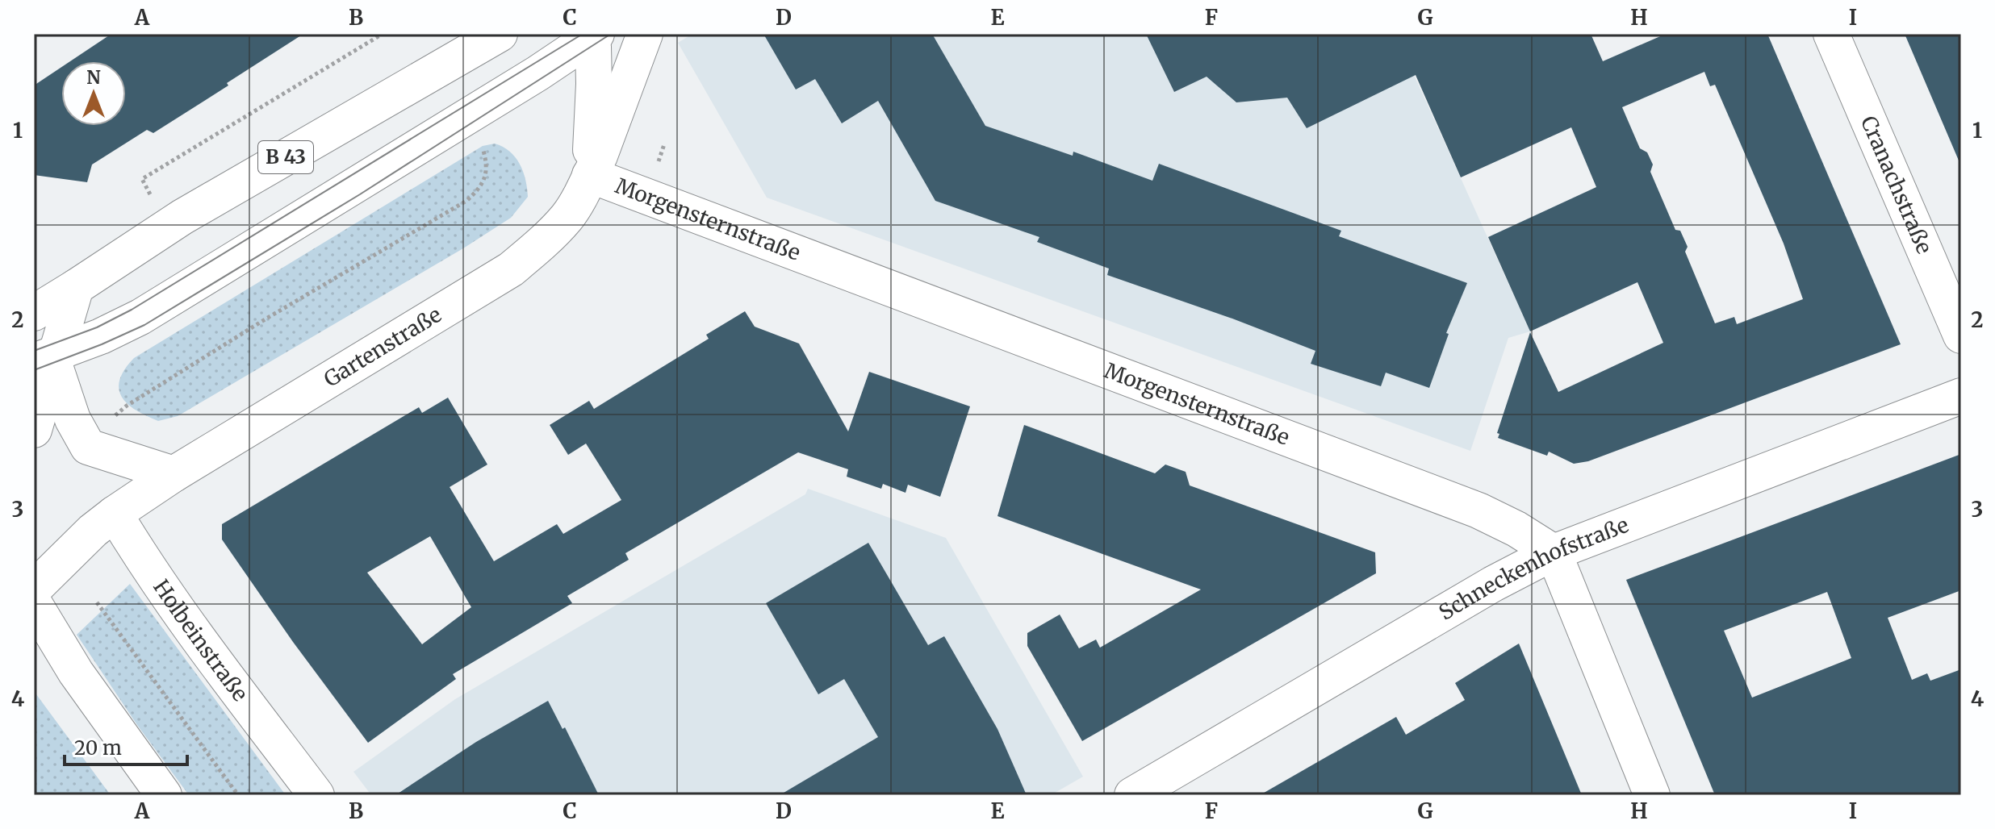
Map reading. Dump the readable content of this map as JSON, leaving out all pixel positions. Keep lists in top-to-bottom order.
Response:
{
  "streets": {
    "street": [
      "B 43",
      "Cranachstraße",
      "Morgensternstraße",
      "Gartenstraße",
      "Schneckenhofstraße",
      "Holbeinstraße"
    ]
  },
  "crossings": [
    ["Morgensternstraße", "Gartenstraße"],
    ["Morgensternstraße", "Schneckenhofstraße"],
    ["Gartenstraße", "Holbeinstraße"]
  ],
  "scale_bar": "20 m",
  "north": "top",
  "grid": {
    "columns": [
      "A",
      "B",
      "C",
      "D",
      "E",
      "F",
      "G",
      "H",
      "I"
    ],
    "rows": [
      "1",
      "2",
      "3",
      "4"
    ]
  }
}
